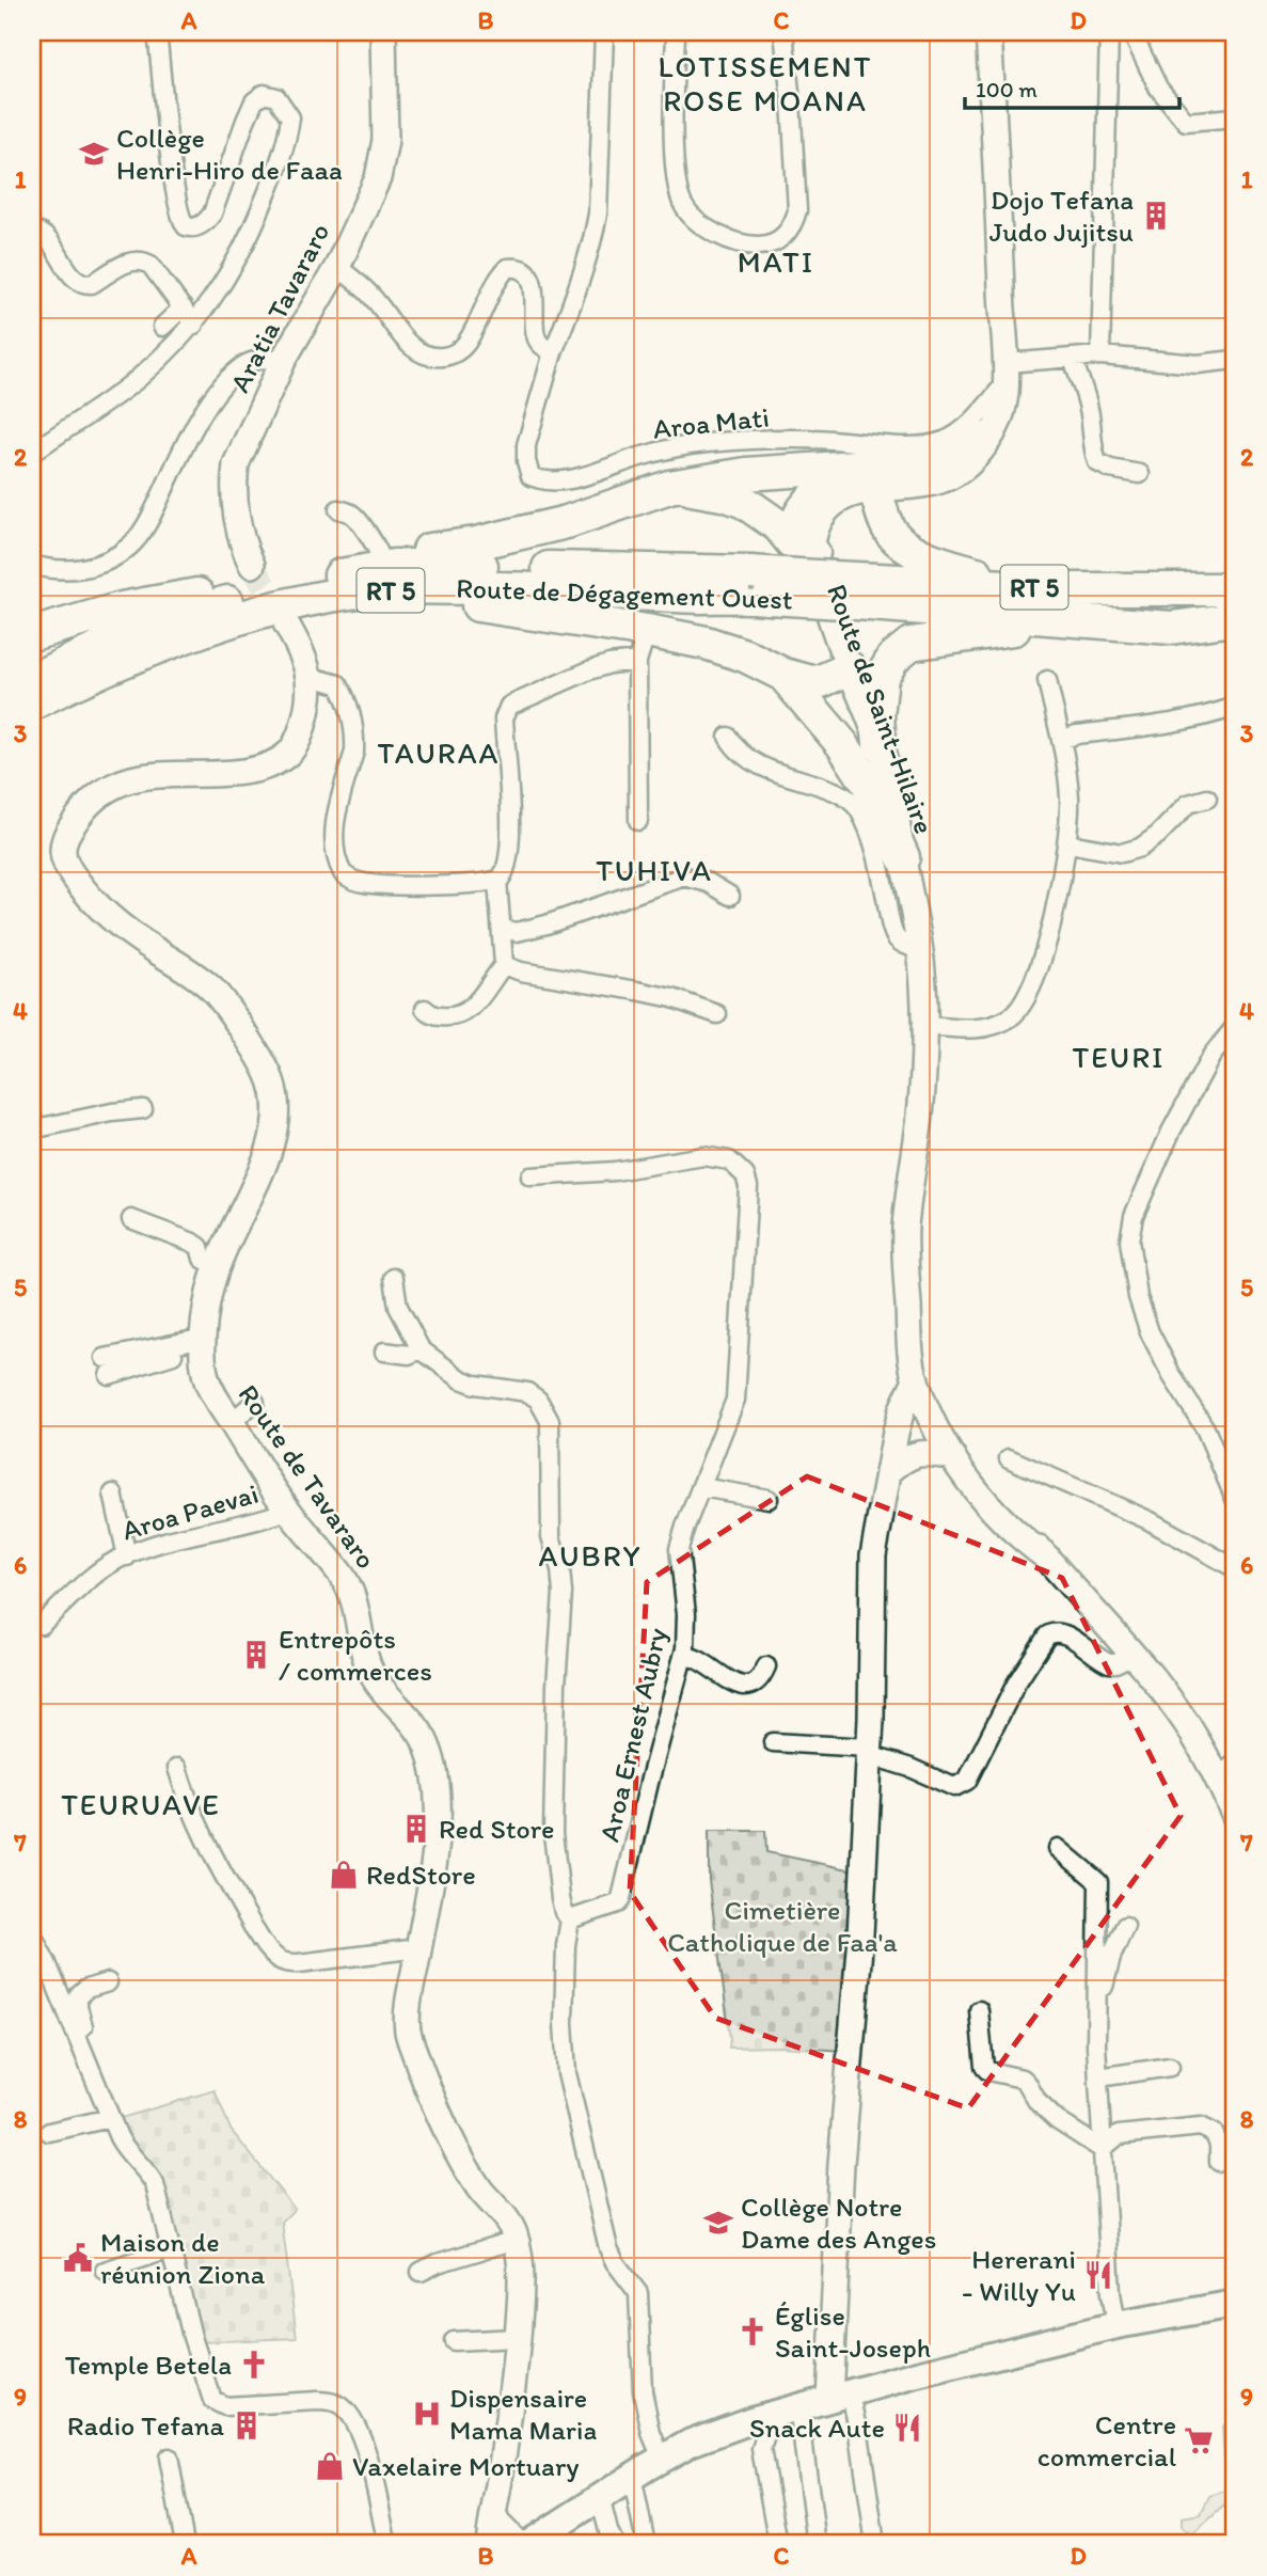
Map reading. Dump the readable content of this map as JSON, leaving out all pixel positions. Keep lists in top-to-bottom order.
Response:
{
  "streets": {
    "highway": ["RT 5", "Route de Dégagement Ouest"],
    "main road": ["Aratia Tavararo", "Route de Saint-Hilaire", "Route de Tavararo"],
    "street": ["Aroa Mati", "Aroa Paevai", "Aroa Ernest Aubry"]
  },
  "crossings": [
    ["Aratia Tavararo", "Route de Dégagement Ouest"],
    ["Aroa Mati", "Route de Saint-Hilaire"],
    ["Route de Tavararo", "Aroa Paevai"]
  ],
  "districts": [
    "LOTISSEMENT ROSE MOANA",
    "MATI",
    "TAURAA",
    "TUHIVA",
    "TEURI",
    "AUBRY",
    "TEURUAVE"
  ],
  "parks": ["Cimetière Catholique de Faa'a"],
  "places": {
    "school or university": ["Collège Henri-Hiro de Faaa", "Collège Notre Dame des Anges"],
    "building": [
      "Dojo Tefana Judo Jujitsu",
      "Entrepôts / commerces",
      "Red Store",
      "Radio Tefana"
    ],
    "shop": ["RedStore", "Vaxelaire Mortuary"],
    "public building": ["Maison de réunion Ziona"],
    "restaurant": ["Hererani - Willy Yu", "Snack Aute"],
    "church": ["Église Saint-Joseph", "Temple Betela"],
    "hospital": ["Dispensaire Mama Maria"],
    "supermarket": ["Centre commercial"]
  },
  "scale_bar": "100 m",
  "grid": {
    "columns": [
      "A",
      "B",
      "C",
      "D"
    ],
    "rows": [
      "1",
      "2",
      "3",
      "4",
      "5",
      "6",
      "7",
      "8",
      "9"
    ]
  }
}
